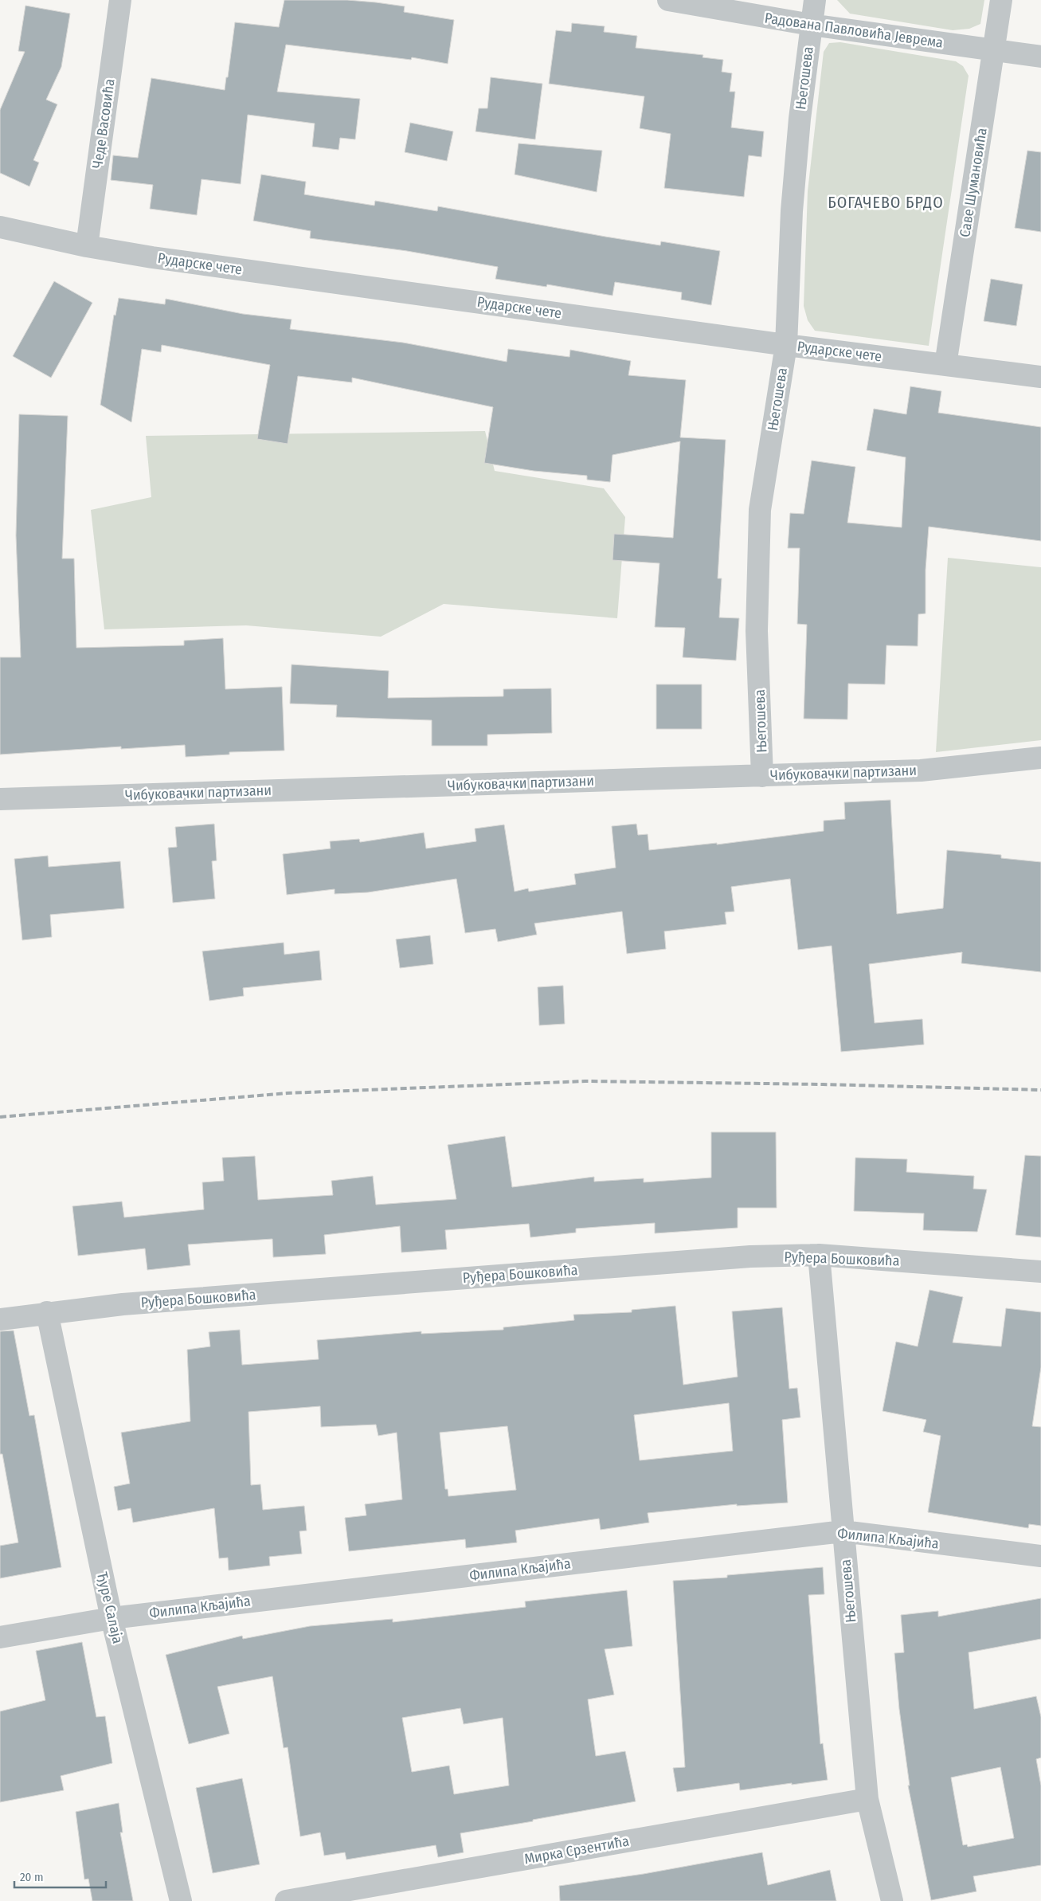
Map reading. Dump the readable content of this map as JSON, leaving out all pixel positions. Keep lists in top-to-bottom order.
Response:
{
  "streets": {
    "street": [
      "Радована Павловића Јеврема",
      "Његошева",
      "Чеде Васовића",
      "Саве Шумановића",
      "Рударске чете",
      "Чибуковачки партизани",
      "Руђера Бошковића",
      "Филипа Кљајића",
      "Ђуре Салаја",
      "Мирка Срзентића"
    ]
  },
  "crossings": [
    ["Радована Павловића Јеврема", "Његошева"],
    ["Радована Павловића Јеврема", "Саве Шумановића"],
    ["Његошева", "Рударске чете"],
    ["Његошева", "Чибуковачки партизани"],
    ["Његошева", "Руђера Бошковића"],
    ["Његошева", "Филипа Кљајића"],
    ["Његошева", "Мирка Срзентића"],
    ["Чеде Васовића", "Рударске чете"],
    ["Саве Шумановића", "Рударске чете"],
    ["Руђера Бошковића", "Ђуре Салаја"],
    ["Филипа Кљајића", "Ђуре Салаја"]
  ],
  "districts": ["БОГАЧЕВО БРДО"],
  "scale_bar": "20 m"
}
